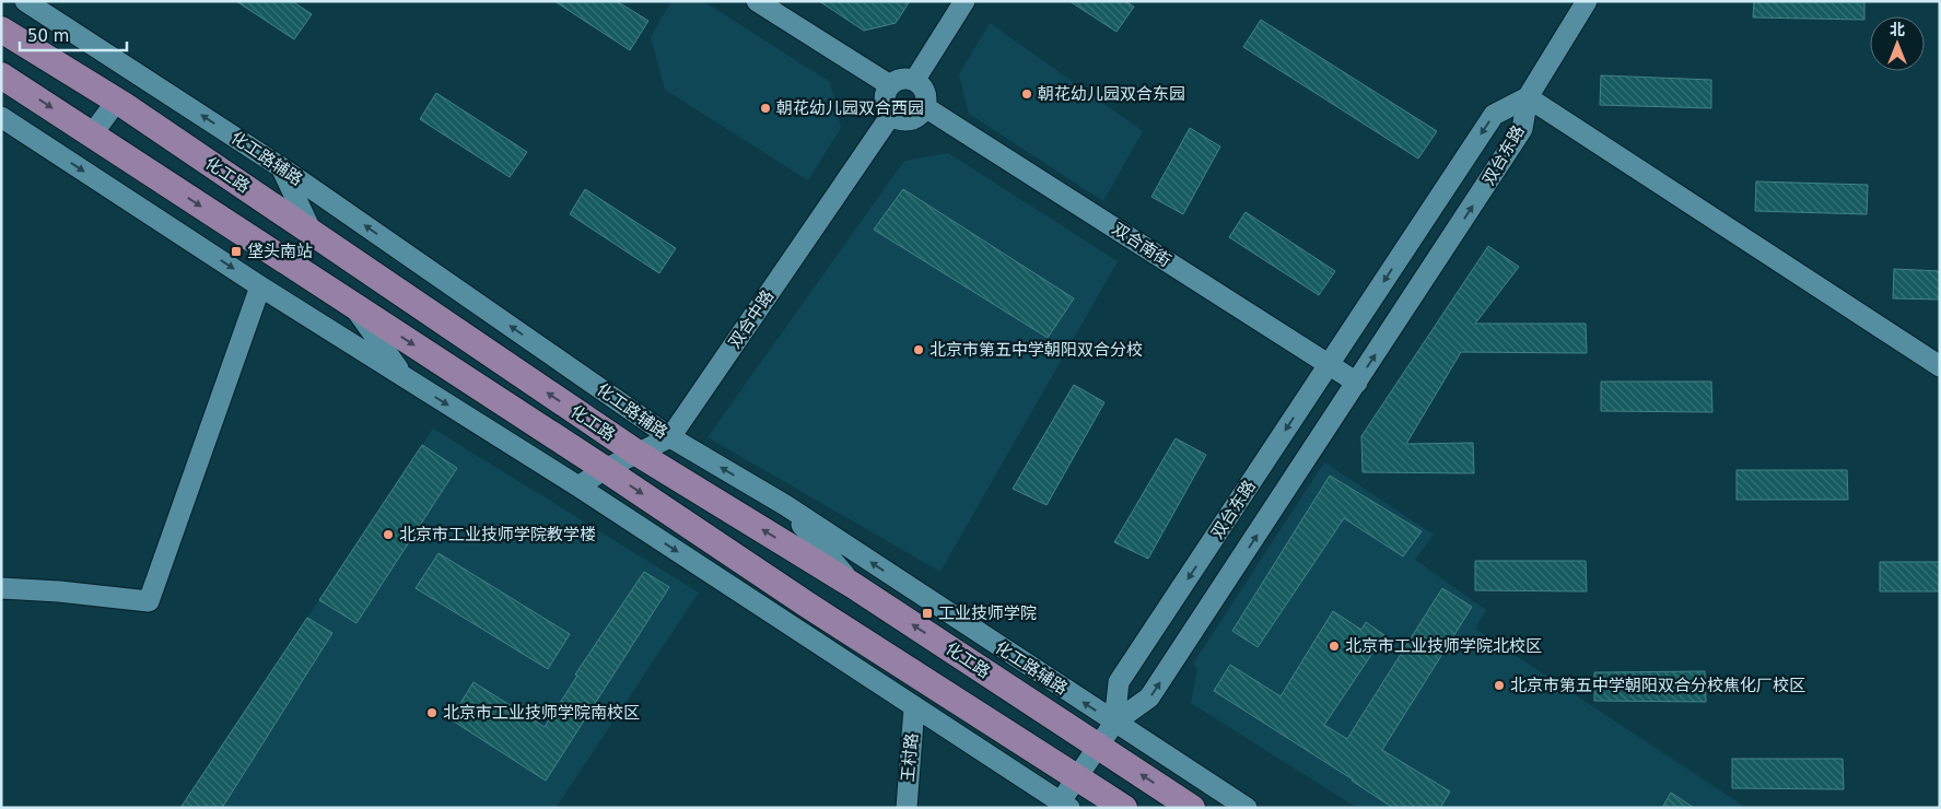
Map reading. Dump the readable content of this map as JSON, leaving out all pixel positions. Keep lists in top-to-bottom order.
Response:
{
  "streets": {
    "main road": ["化工路"],
    "street": [
      "双台东路",
      "化工路辅路",
      "双合南街",
      "双合中路",
      "王村路"
    ]
  },
  "crossings": [
    ["双台东路", "化工路辅路"],
    ["双台东路", "双合南街"],
    ["化工路辅路", "双合中路"],
    ["双合南街", "双合中路"]
  ],
  "places": {
    "other": [
      "朝花幼儿园双合东园",
      "朝花幼儿园双合西园",
      "北京市第五中学朝阳双合分校",
      "北京市工业技师学院教学楼",
      "北京市工业技师学院北校区",
      "北京市第五中学朝阳双合分校焦化厂校区",
      "北京市工业技师学院南校区"
    ],
    "transit": ["垡头南站", "工业技师学院"]
  },
  "scale_bar": "50 m",
  "north": "top"
}
